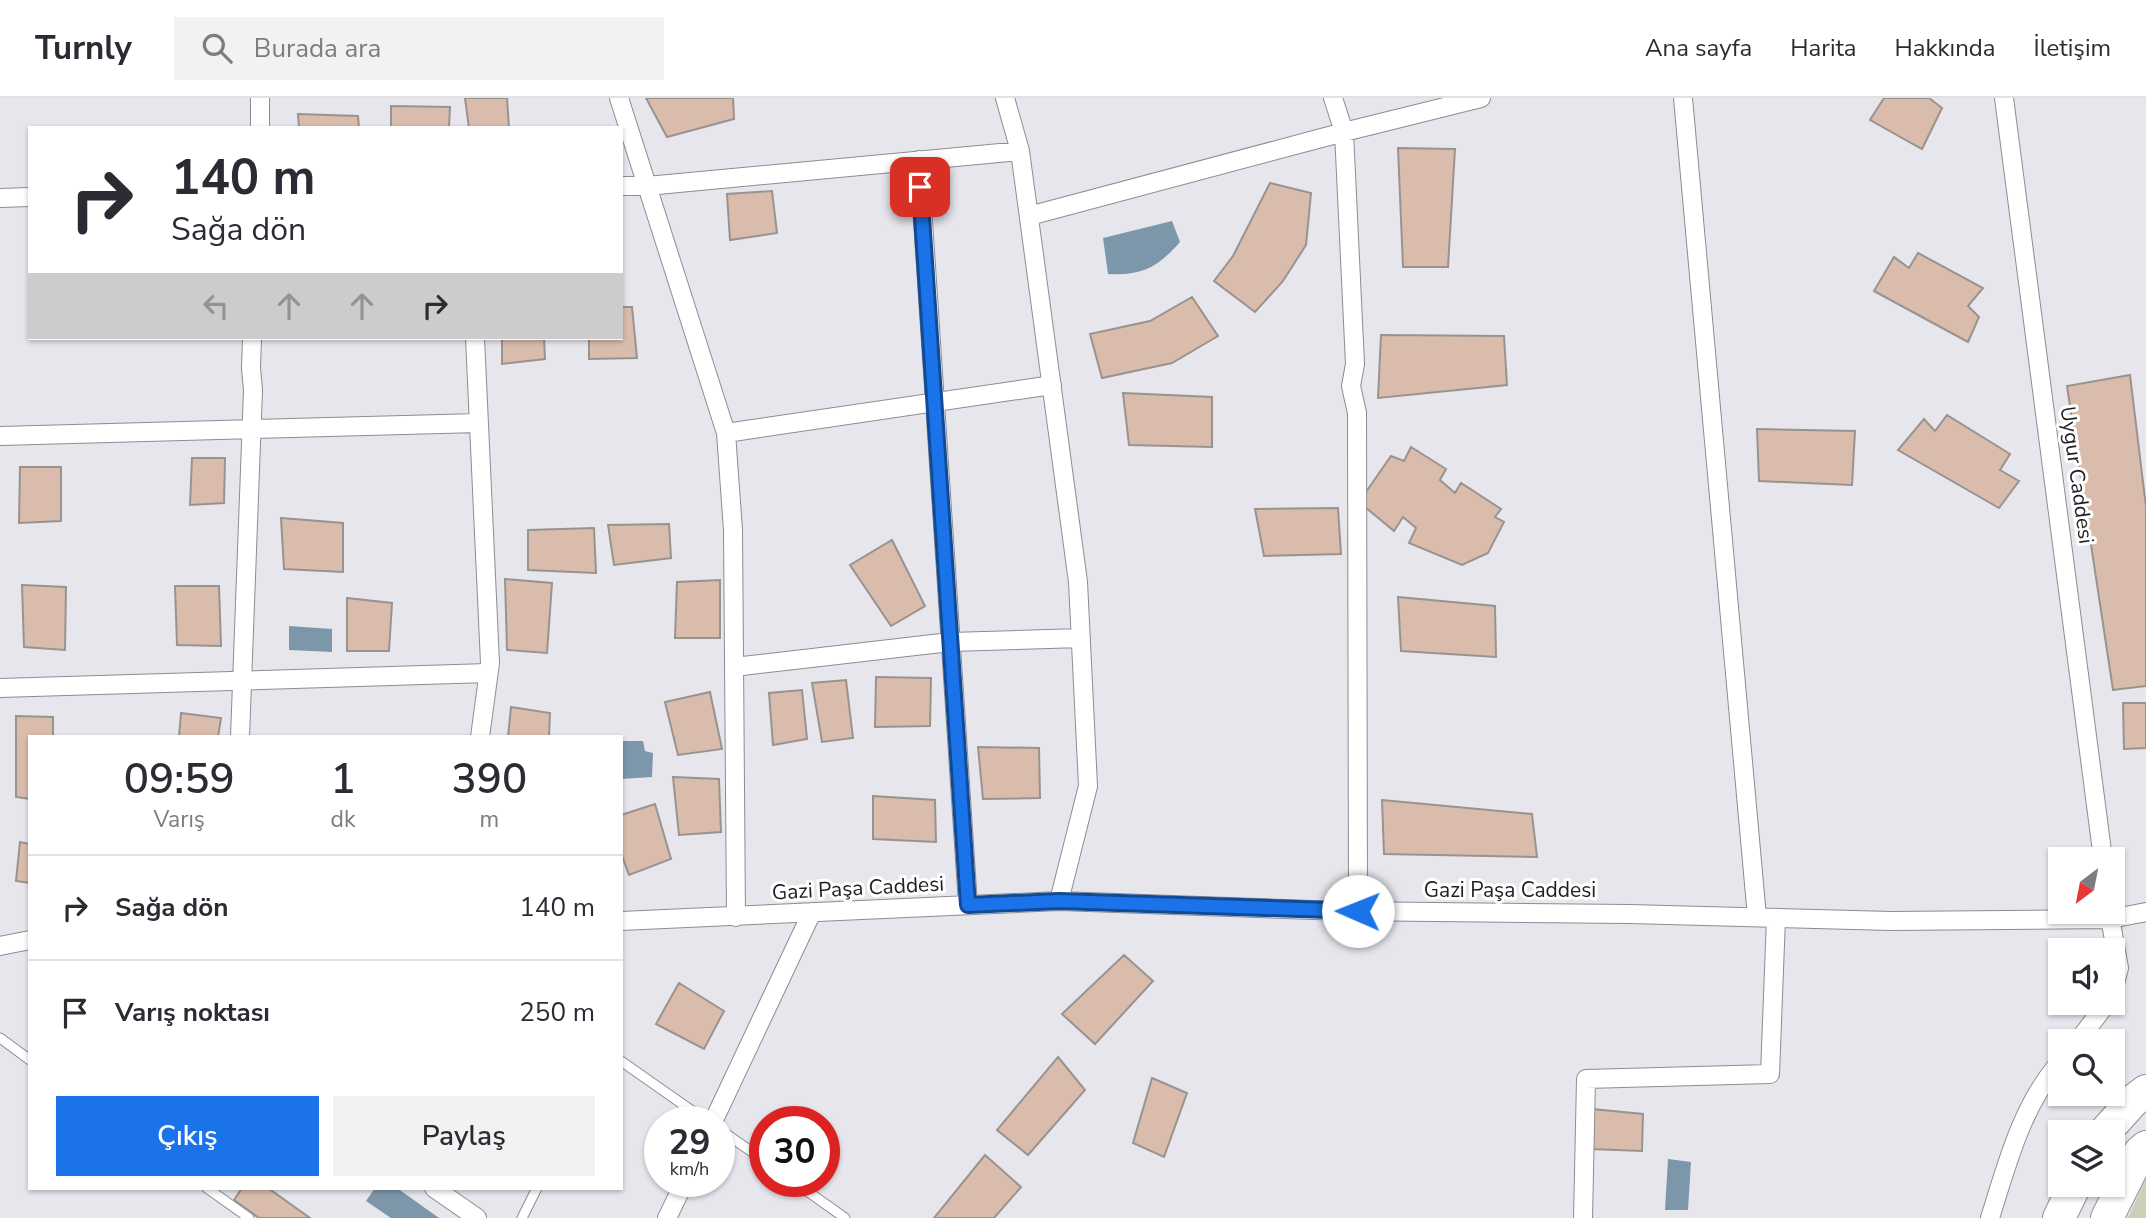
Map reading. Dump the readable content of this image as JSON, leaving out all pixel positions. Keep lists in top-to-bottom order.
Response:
{
  "streets": {
    "street": ["Uygur Caddesi", "Gazi Paşa Caddesi"]
  },
  "north": "bottom left",
  "page": {
    "header": "Turnly",
    "search": "Burada ara",
    "nav": [
      "Ana sayfa",
      "Harita",
      "Hakkında",
      "İletişim"
    ],
    "turn": ["140 m", "Sağa dön"],
    "eta": [
      "09:59",
      "Varış",
      "1",
      "dk",
      "390",
      "m"
    ],
    "list": [
      {
        "name": "Sağa dön",
        "value": "140 m"
      },
      {
        "name": "Varış noktası",
        "value": "250 m"
      }
    ],
    "buttons": ["Çıkış", "Paylaş"],
    "speed": "29 km/h",
    "limit": "30"
  }
}
